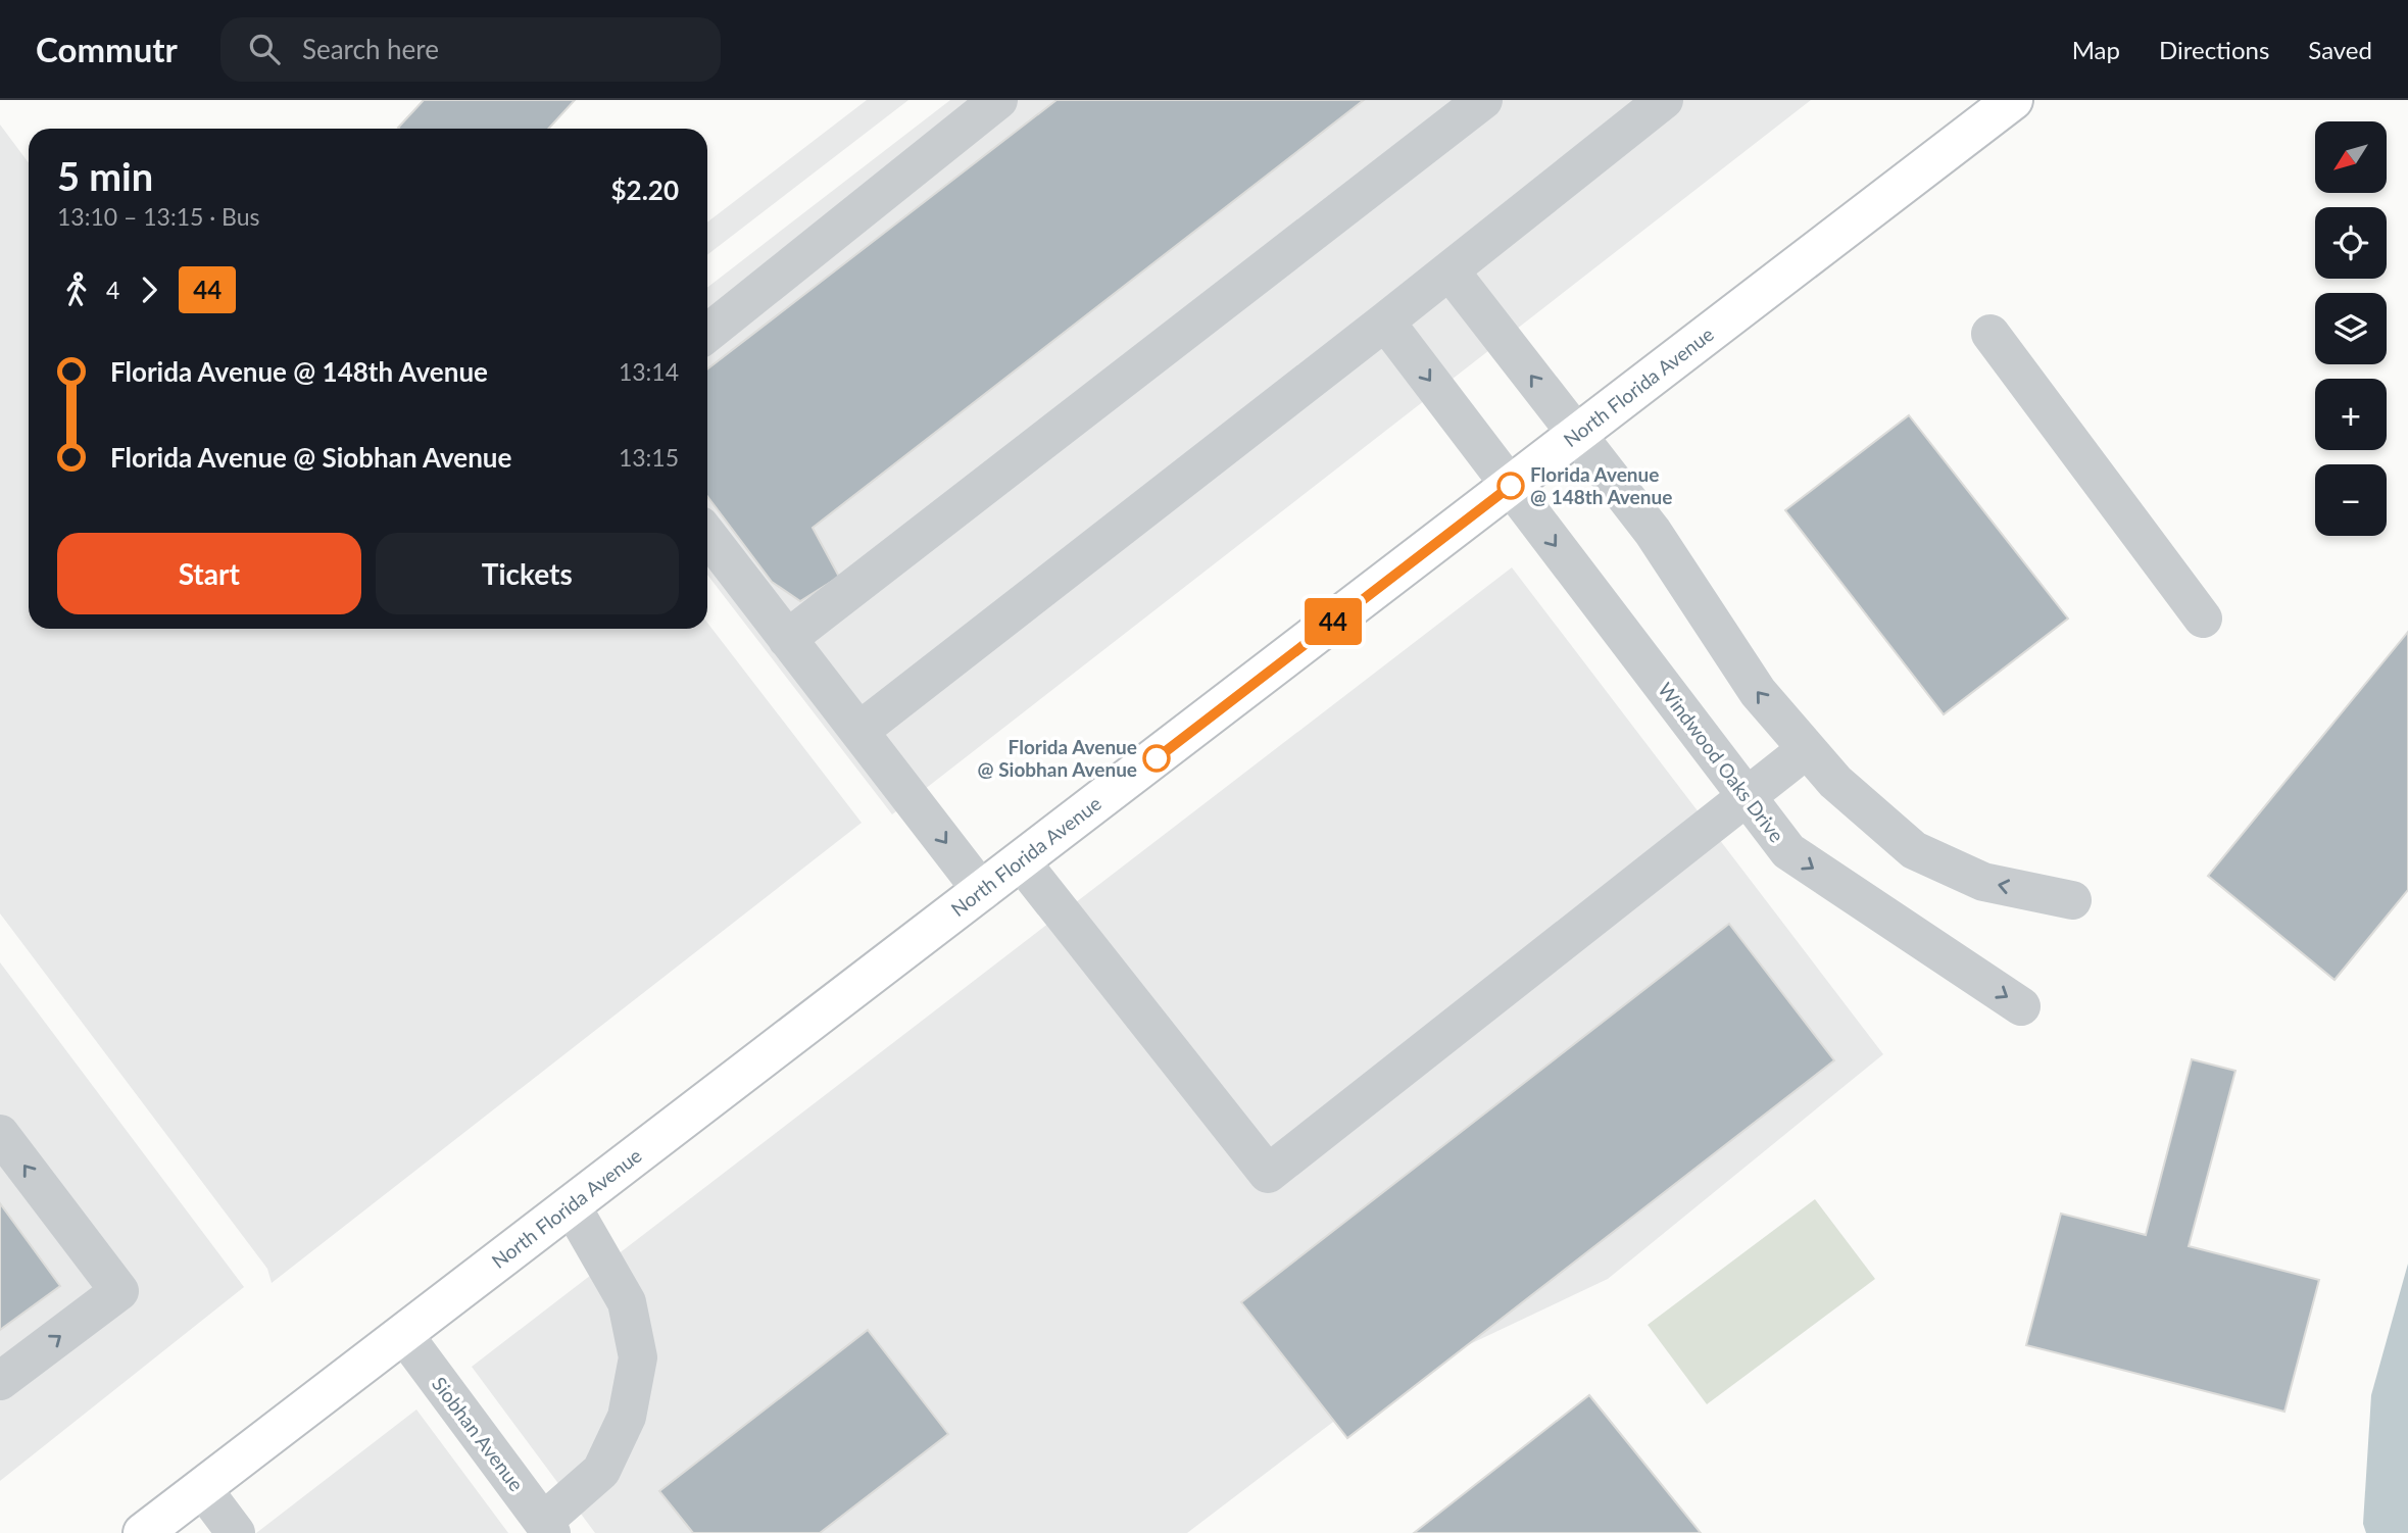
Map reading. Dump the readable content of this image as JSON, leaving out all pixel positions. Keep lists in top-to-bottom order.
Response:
{
  "streets": {
    "main road": ["North Florida Avenue"],
    "street": ["Windwood Oaks Drive", "Siobhan Avenue"]
  },
  "crossings": [
    ["North Florida Avenue", "Windwood Oaks Drive"],
    ["North Florida Avenue", "Siobhan Avenue"]
  ],
  "places": ["Florida Avenue @ 148th Avenue", "Florida Avenue @ Siobhan Avenue"],
  "lines": ["bus line 44"],
  "north": "bottom left",
  "page": {
    "header": "Commutr",
    "search": "Search here",
    "nav": ["Map", "Directions", "Saved"],
    "on_map": "44",
    "map_buttons": ["+", "−"],
    "heading": ["5 min", "13:10 – 13:15 · Bus", "$2.20"],
    "legs": ["4", "44"],
    "list": [
      {
        "name": "Florida Avenue @ 148th Avenue",
        "value": "13:14"
      },
      {
        "name": "Florida Avenue @ Siobhan Avenue",
        "value": "13:15"
      }
    ],
    "buttons": ["Start", "Tickets"]
  }
}
